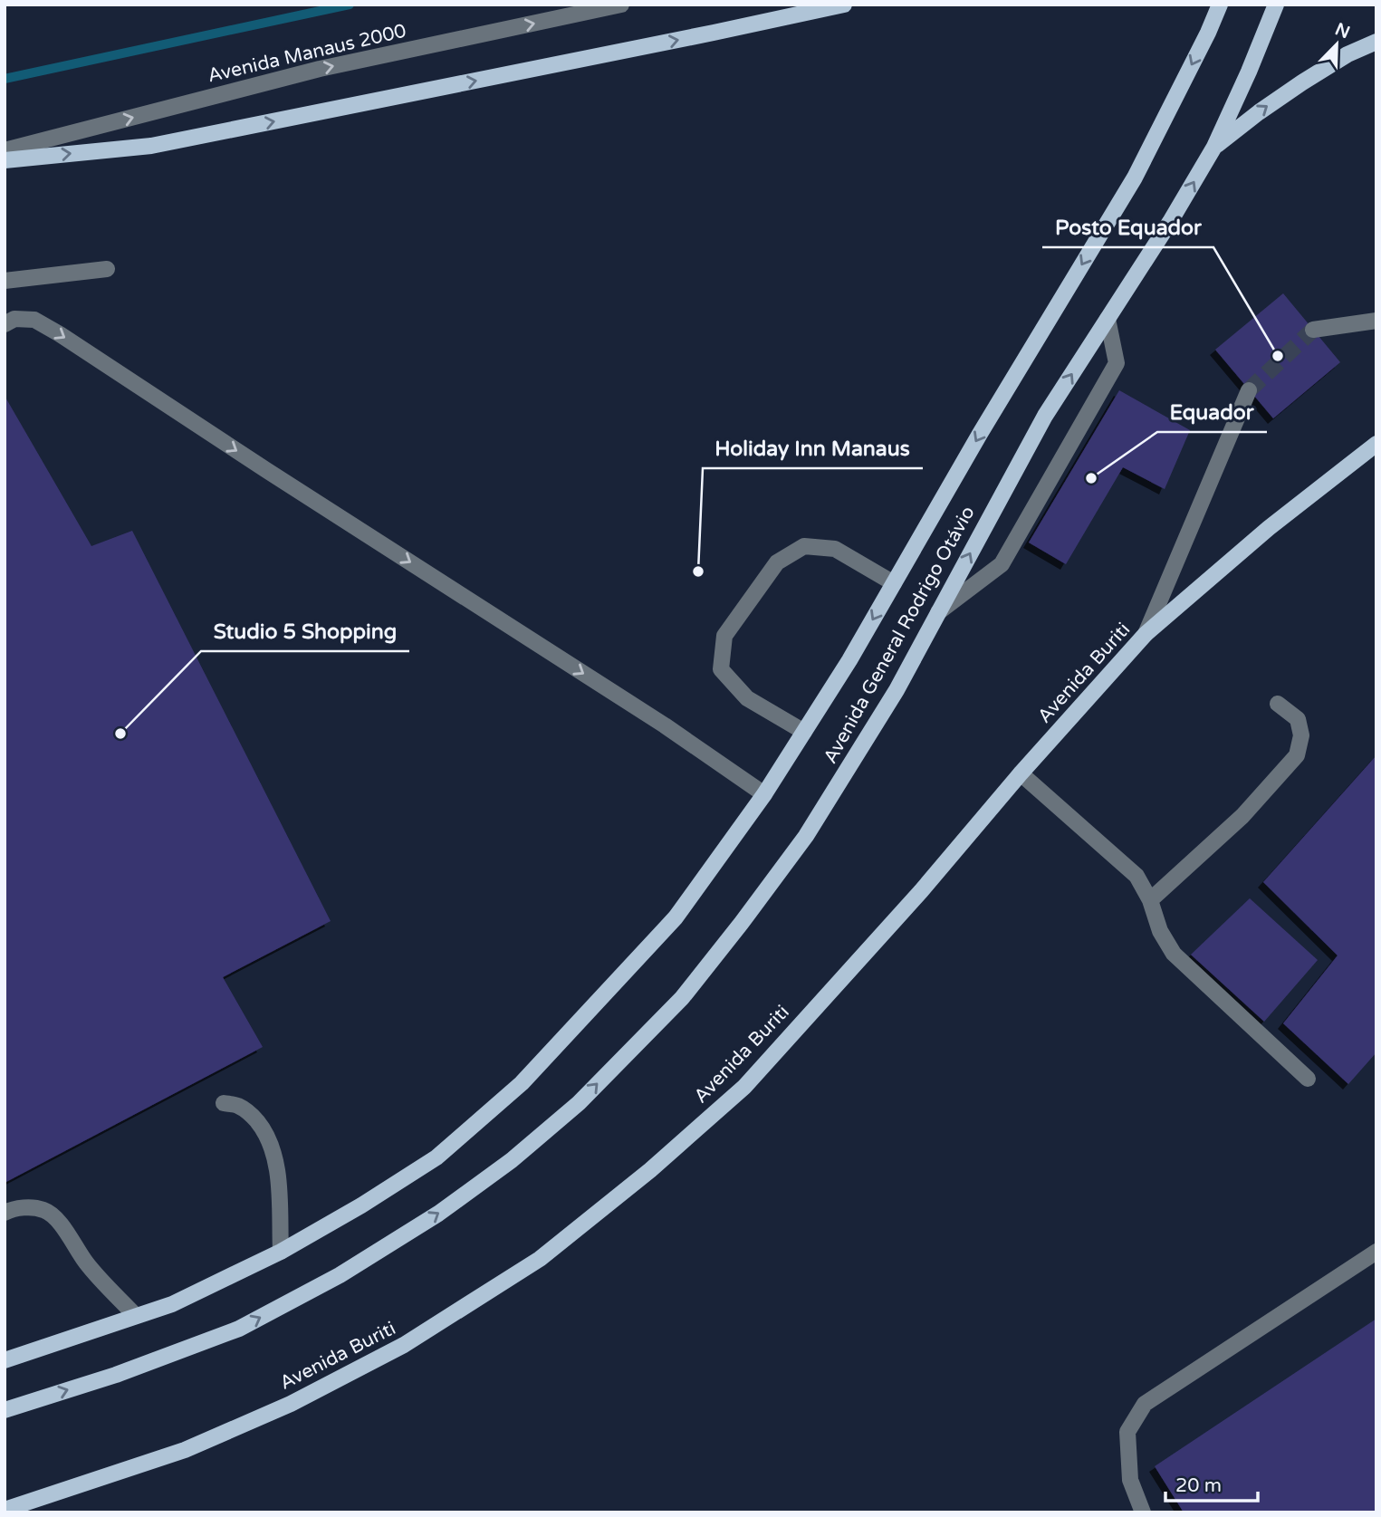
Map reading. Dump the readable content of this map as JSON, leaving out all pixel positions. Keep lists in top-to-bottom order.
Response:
{
  "streets": {
    "main road": ["Avenida General Rodrigo Otávio", "Avenida Buriti"],
    "street": ["Avenida Manaus 2000"]
  },
  "one_way": ["Avenida Manaus 2000"],
  "places": [
    "Posto Equador",
    "Equador",
    "Holiday Inn Manaus",
    "Studio 5 Shopping"
  ],
  "scale_bar": "20 m",
  "north": "top right"
}
